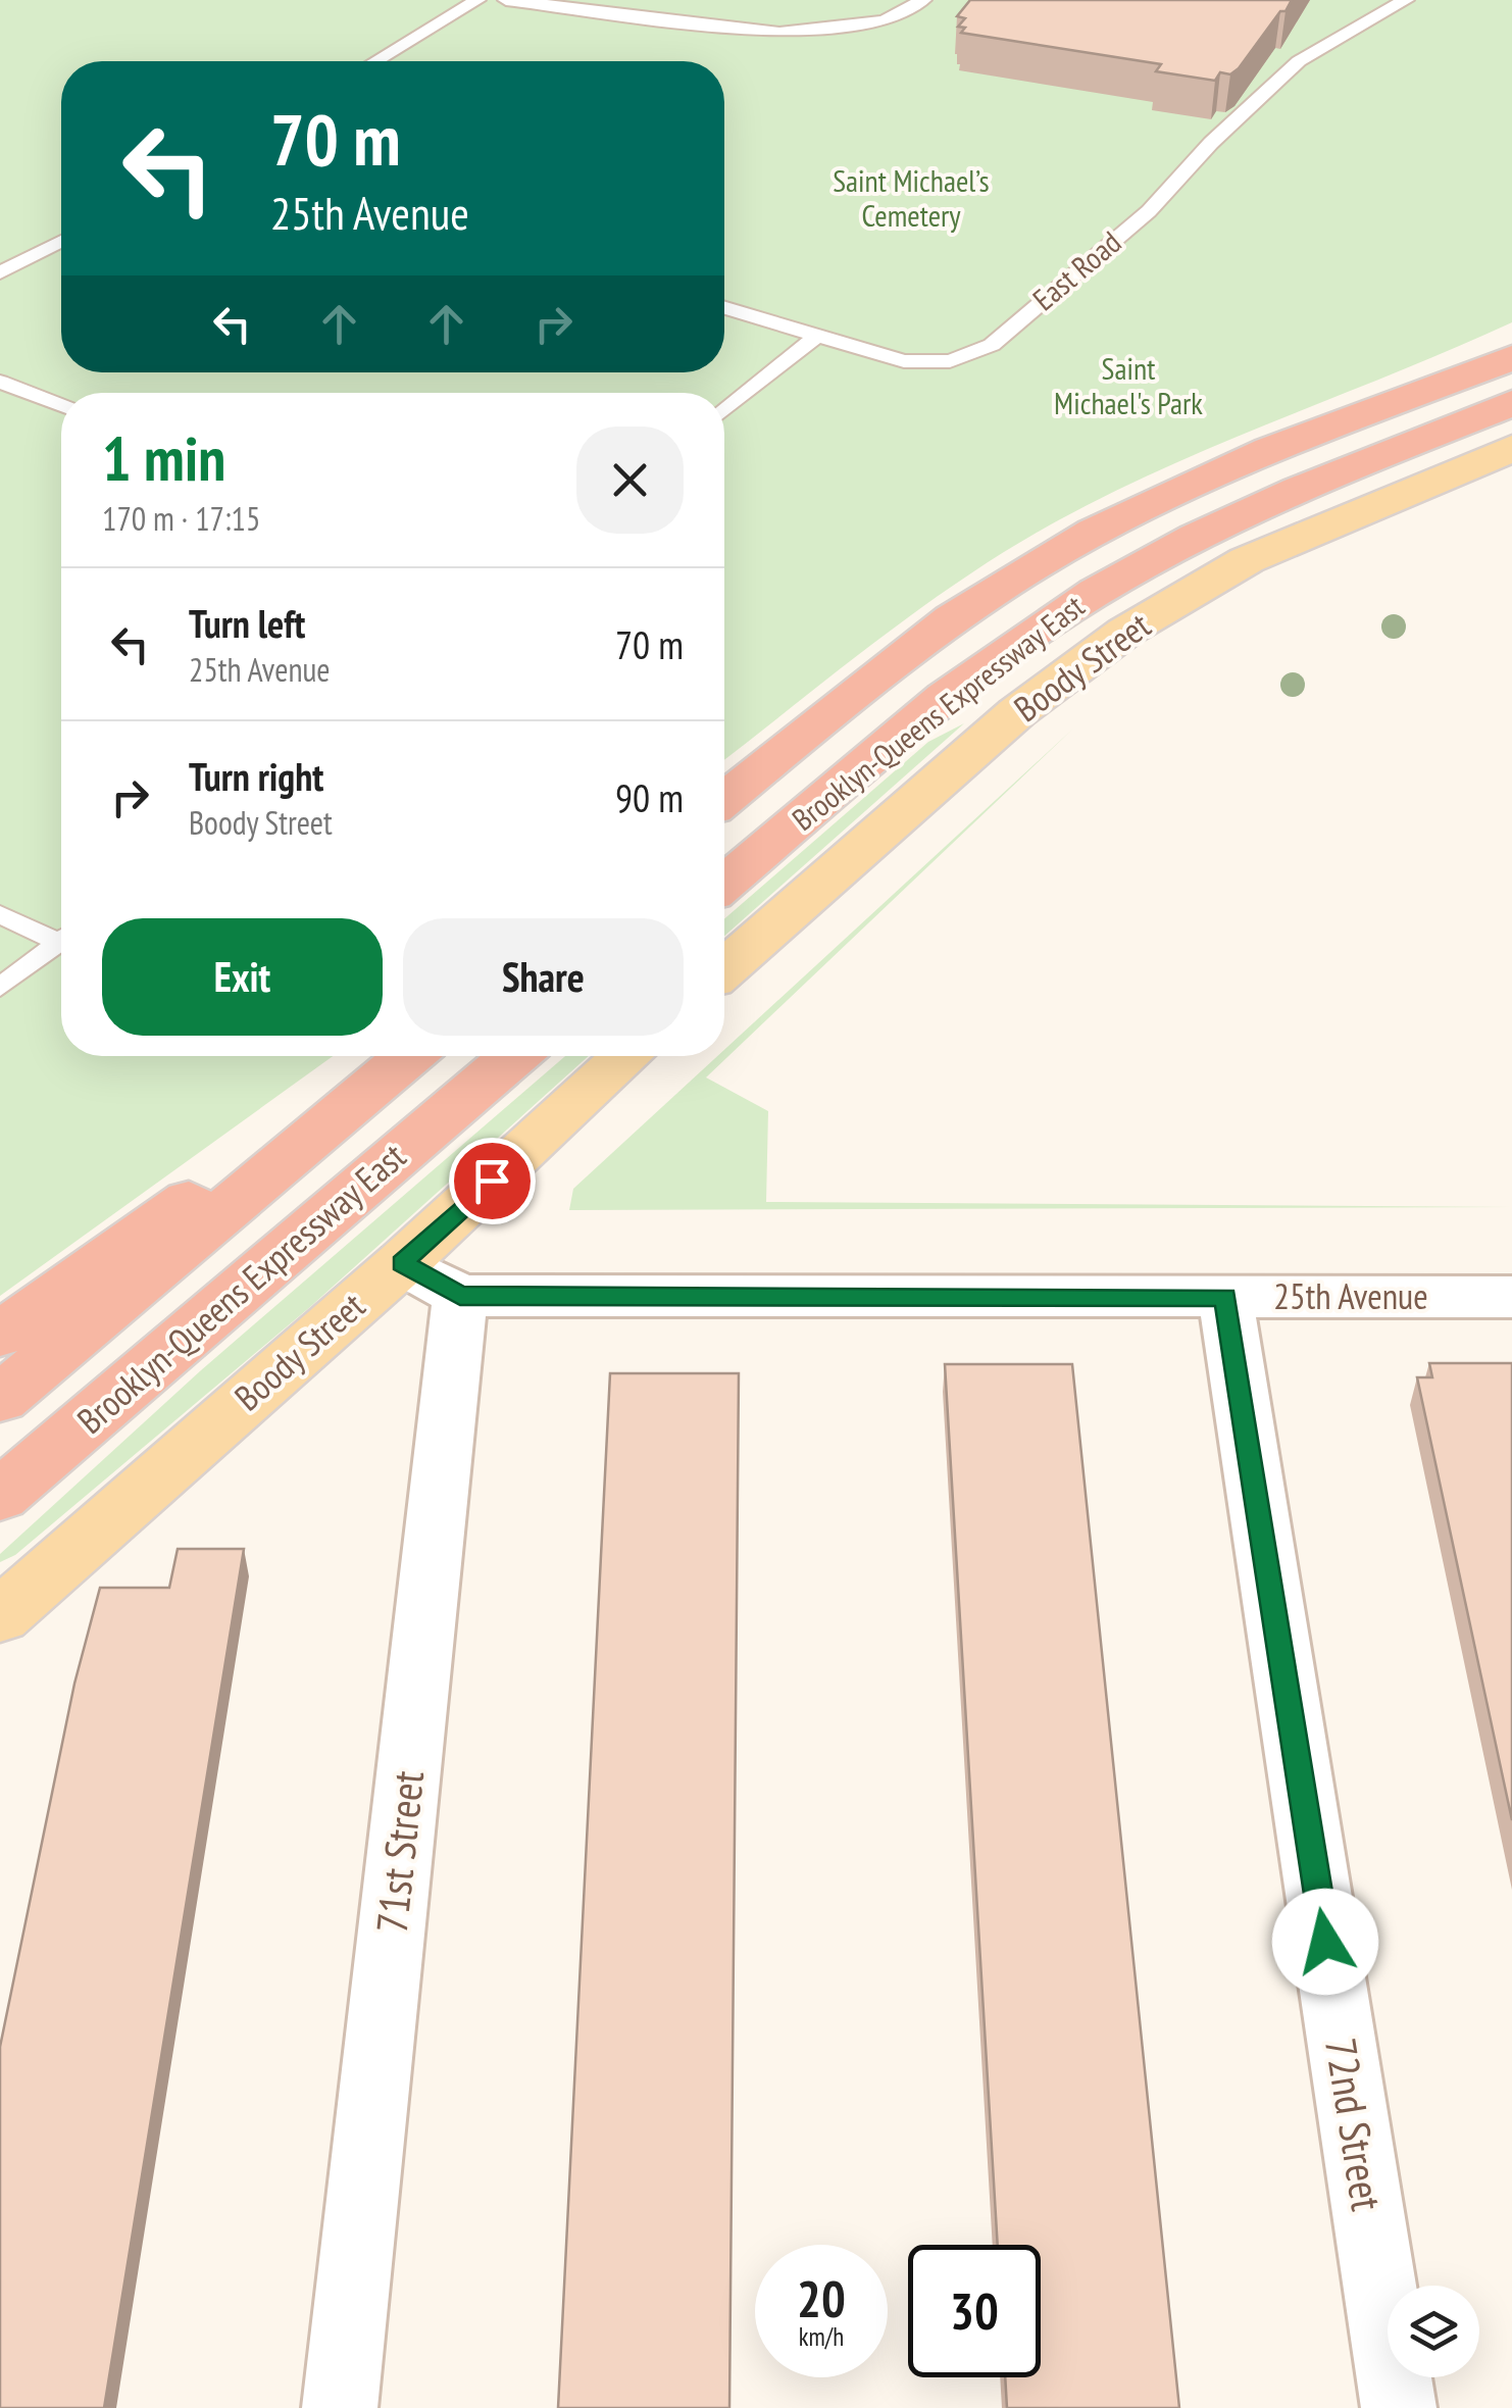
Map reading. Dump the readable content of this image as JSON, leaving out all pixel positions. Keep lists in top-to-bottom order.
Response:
{
  "streets": {
    "highway": ["Brooklyn-Queens Expressway East"],
    "main road": ["Boody Street"],
    "street": ["25th Avenue", "71st Street", "72nd Street"],
    "lane": ["East Road"]
  },
  "crossings": [
    ["Boody Street", "25th Avenue"],
    ["25th Avenue", "71st Street"],
    ["25th Avenue", "72nd Street"]
  ],
  "parks": ["Saint Michael’s Cemetery", "Saint Michael's Park"],
  "page": {
    "turn": ["70 m", "25th Avenue"],
    "heading": ["1 min", "170 m · 17:15"],
    "list": [
      {
        "name": "Turn left",
        "note": "25th Avenue",
        "value": "70 m"
      },
      {
        "name": "Turn right",
        "note": "Boody Street",
        "value": "90 m"
      }
    ],
    "buttons": ["Exit", "Share"],
    "speed": "20 km/h",
    "limit": "30"
  }
}
